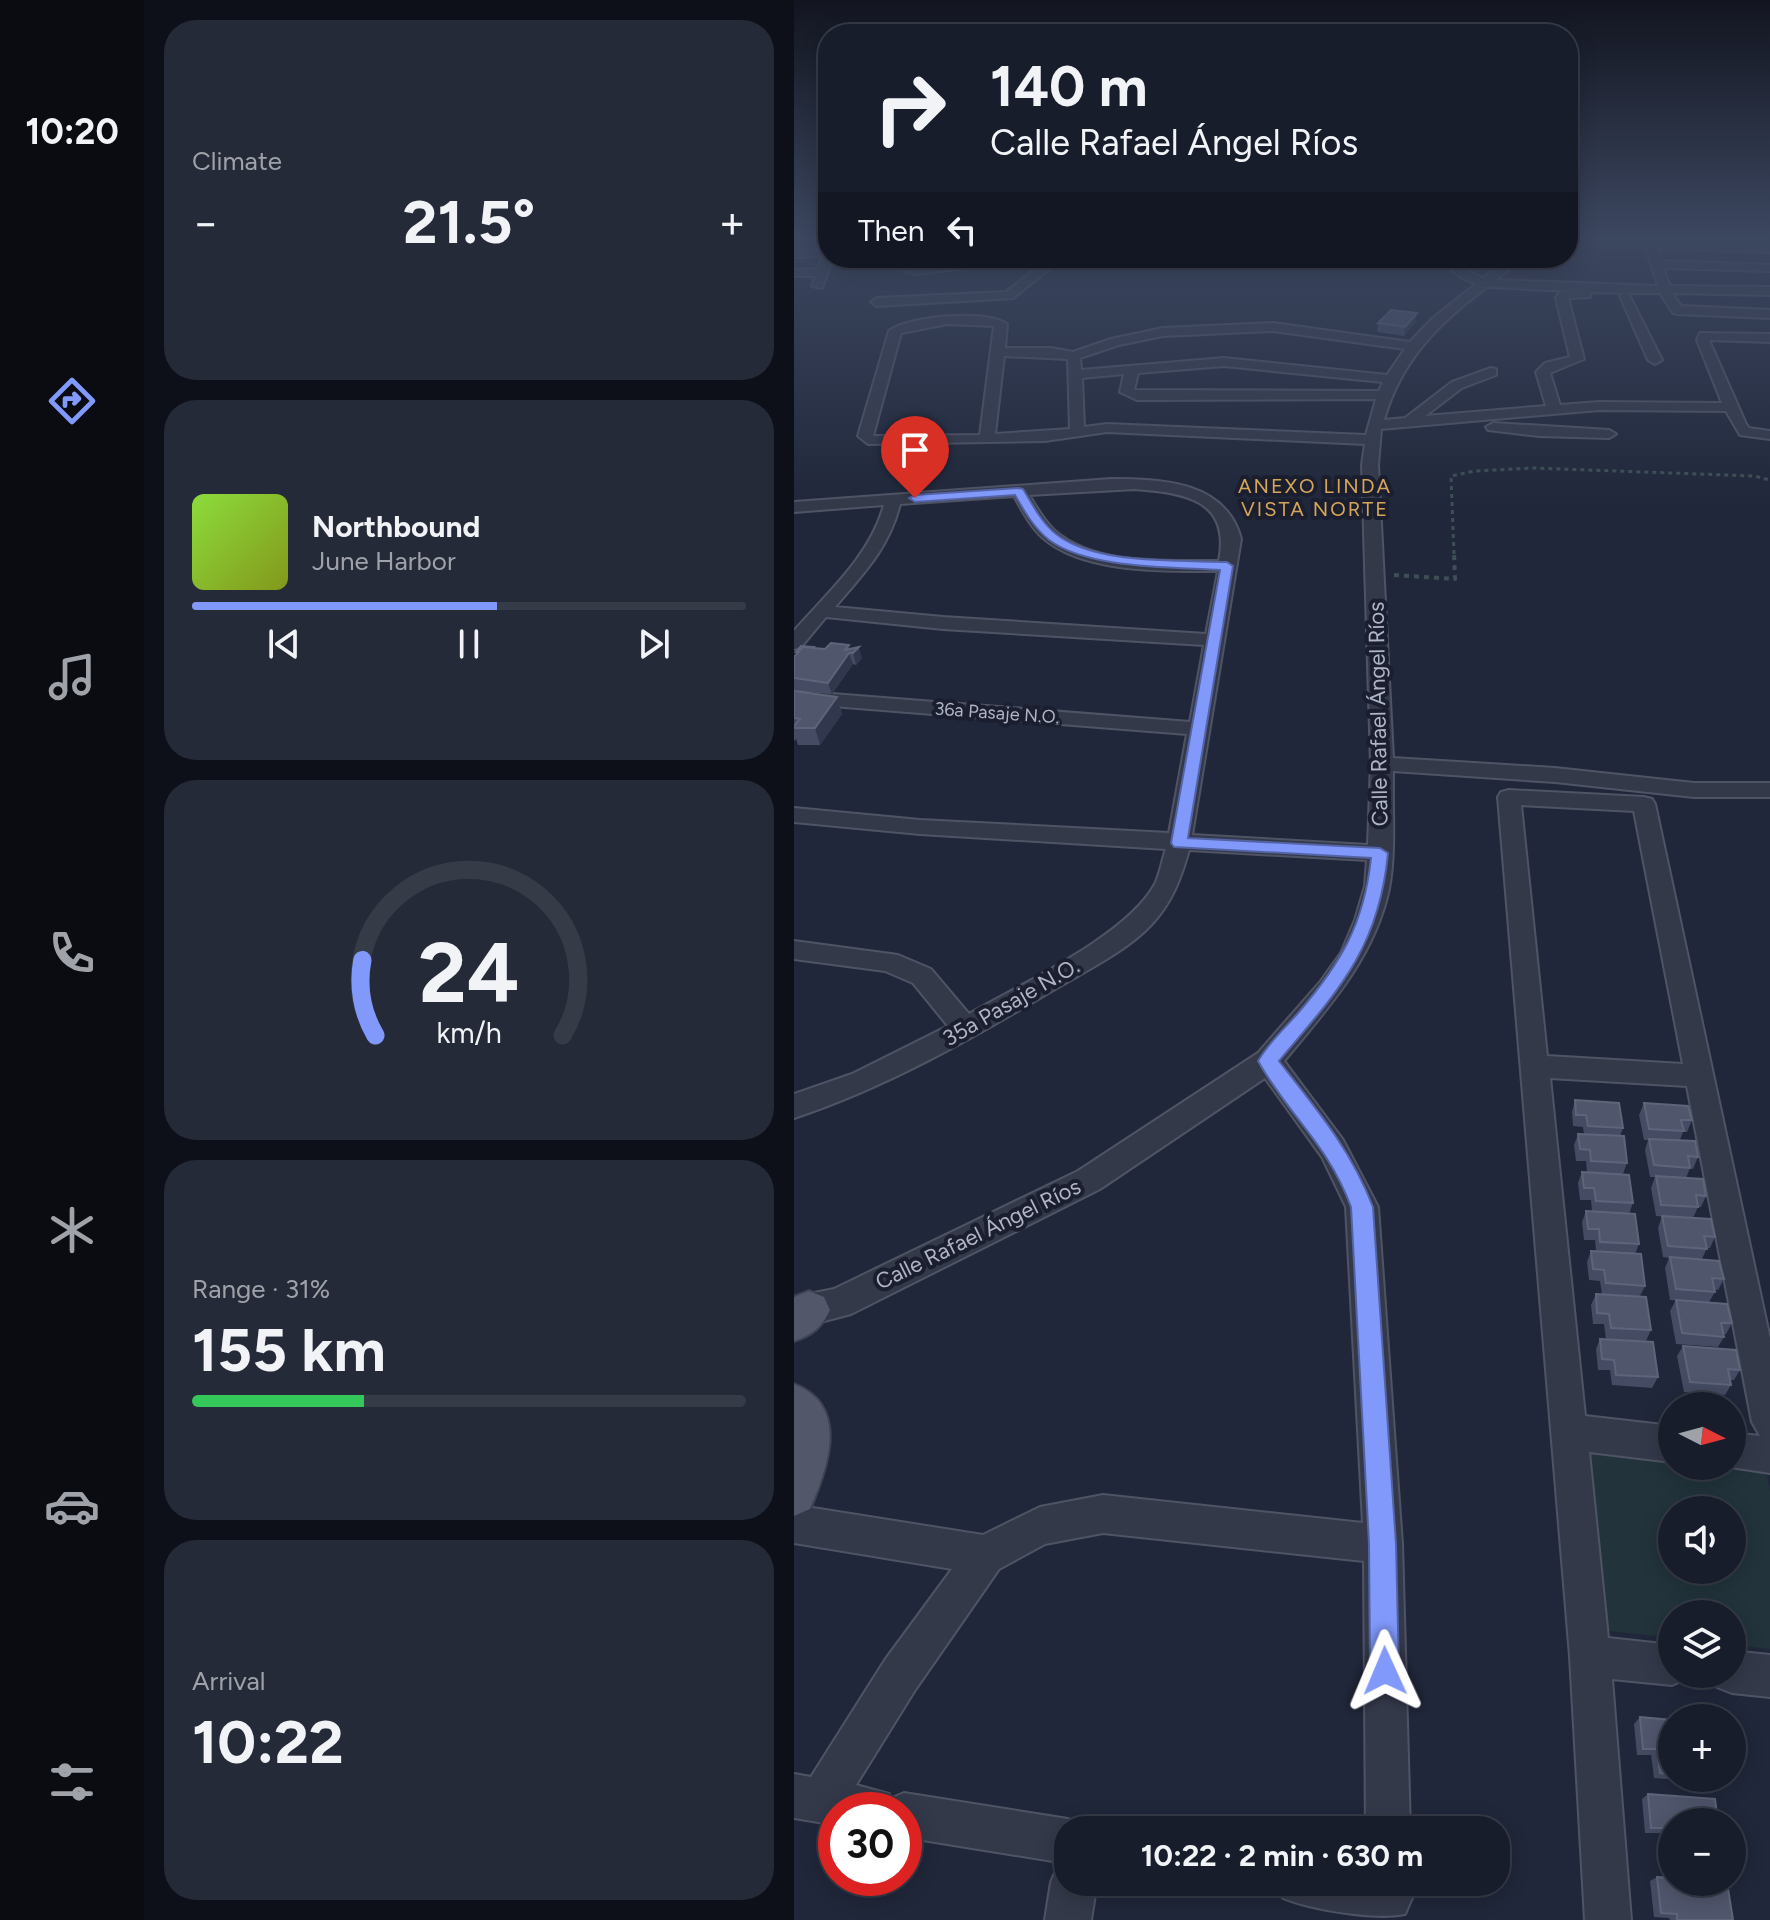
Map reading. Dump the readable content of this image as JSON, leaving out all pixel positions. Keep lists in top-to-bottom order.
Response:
{
  "streets": {
    "street": ["36a Pasaje N.O.", "Calle Rafael Ángel Ríos", "35a Pasaje N.O."]
  },
  "crossings": [
    ["36a Pasaje N.O.", "35a Pasaje N.O."]
  ],
  "districts": ["ANEXO LINDA VISTA NORTE"],
  "north": "right",
  "page": {
    "tabs": "10:20",
    "tile": [
      "Climate",
      ["Range · 31%", "155 km"],
      ["Arrival", "10:22"]
    ],
    "turn": ["140 m", "Calle Rafael Ángel Ríos"],
    "heat": ["−", "21.5°", "+"],
    "then": "Then",
    "song": ["Northbound", "June Harbor"],
    "map_buttons": ["+", "−"],
    "limit": "30",
    "trip": "10:22 · 2 min · 630 m",
    "gauge": ["24", "km/h"]
  }
}
